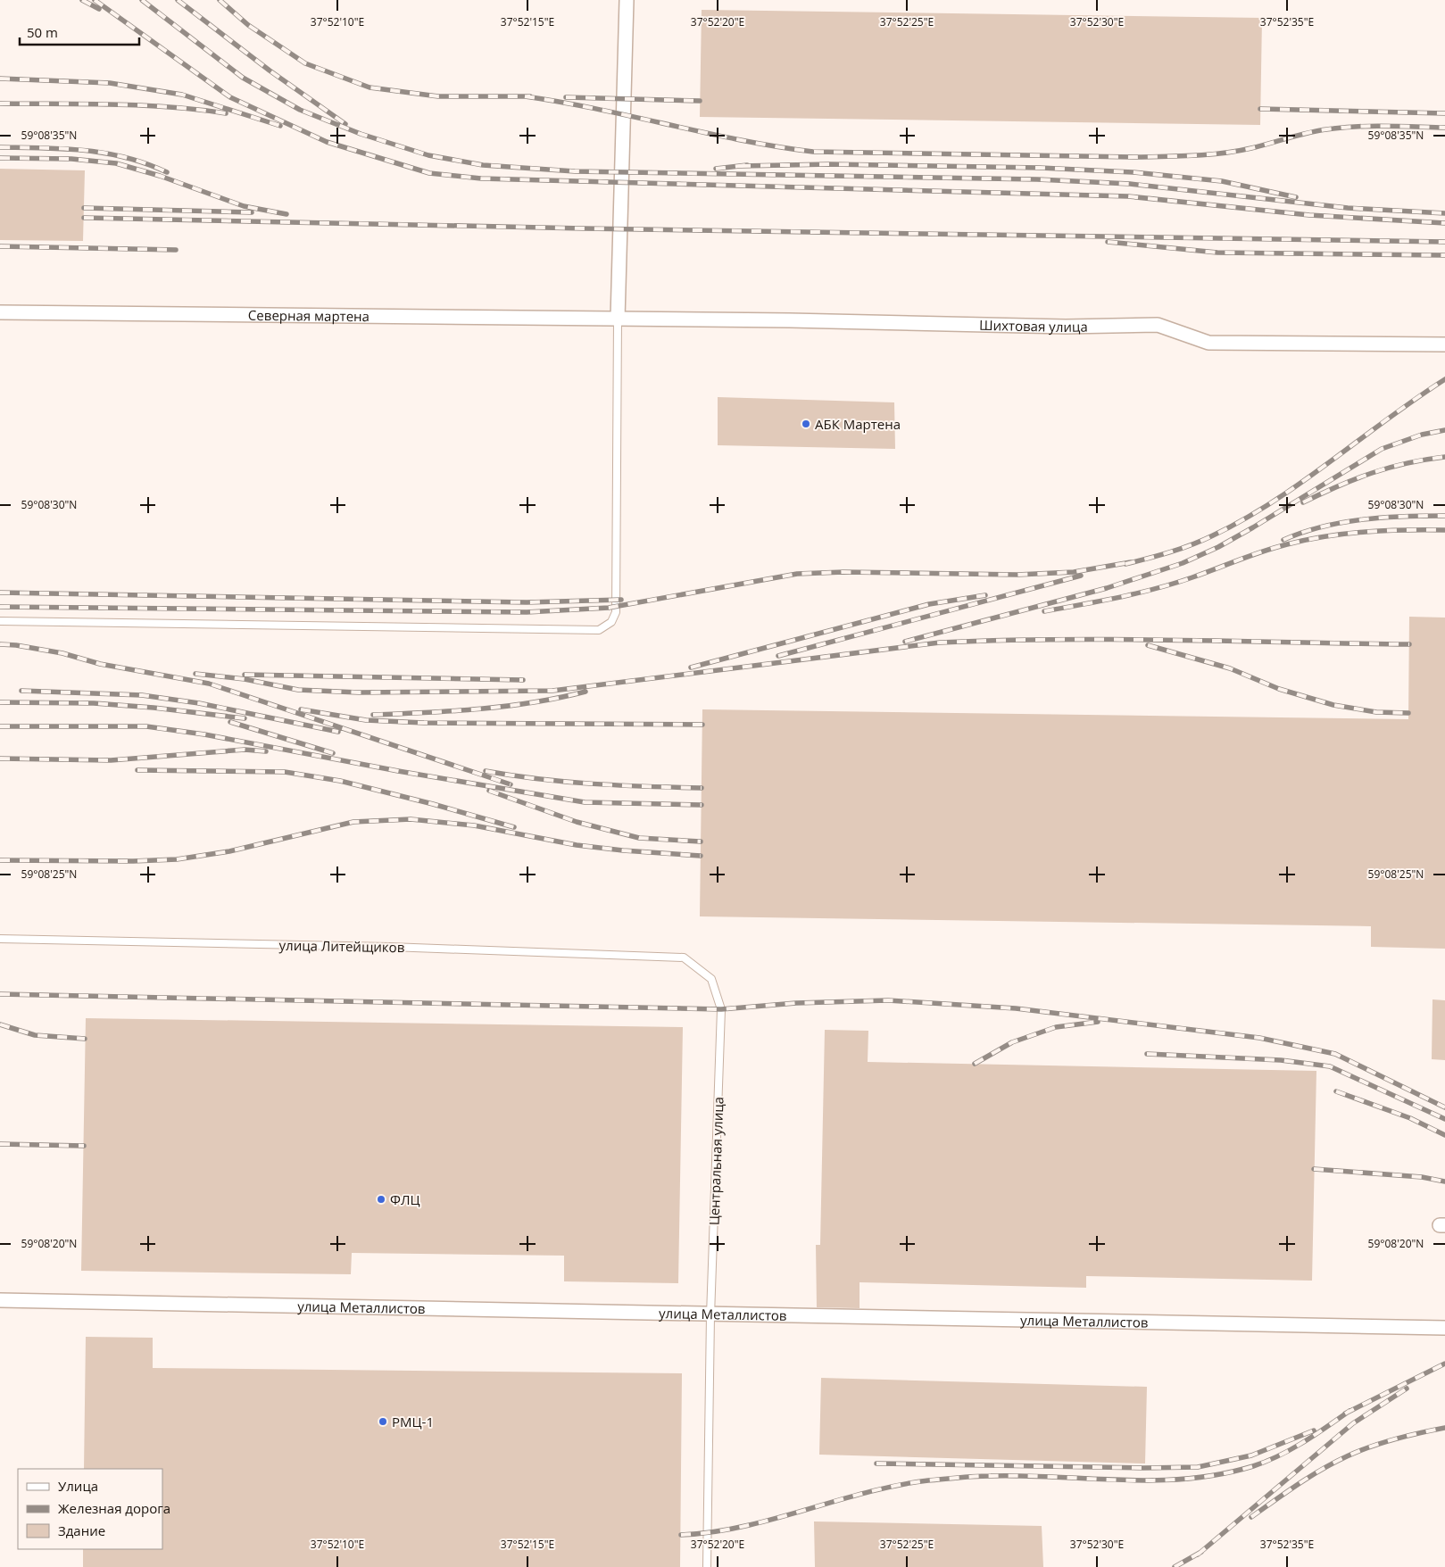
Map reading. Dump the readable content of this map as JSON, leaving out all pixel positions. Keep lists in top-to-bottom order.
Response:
{
  "streets": {
    "street": ["Северная мартена", "Шихтовая улица", "улица Металлистов"],
    "lane": ["улица Литейщиков", "Центральная улица"]
  },
  "crossings": [
    ["Северная мартена", "Шихтовая улица"],
    ["улица Литейщиков", "Центральная улица"],
    ["Центральная улица", "улица Металлистов"]
  ],
  "places": ["АБК Мартена", "ФЛЦ", "РМЦ-1"],
  "legend": ["Улица", "Железная дорога", "Здание"],
  "scale_bar": "50 m",
  "coordinates": [
    "37°52'10\"E",
    "37°52'15\"E",
    "37°52'20\"E",
    "37°52'25\"E",
    "37°52'30\"E",
    "37°52'35\"E",
    "59°08'35\"N",
    "59°08'30\"N",
    "59°08'25\"N",
    "59°08'20\"N"
  ]
}
